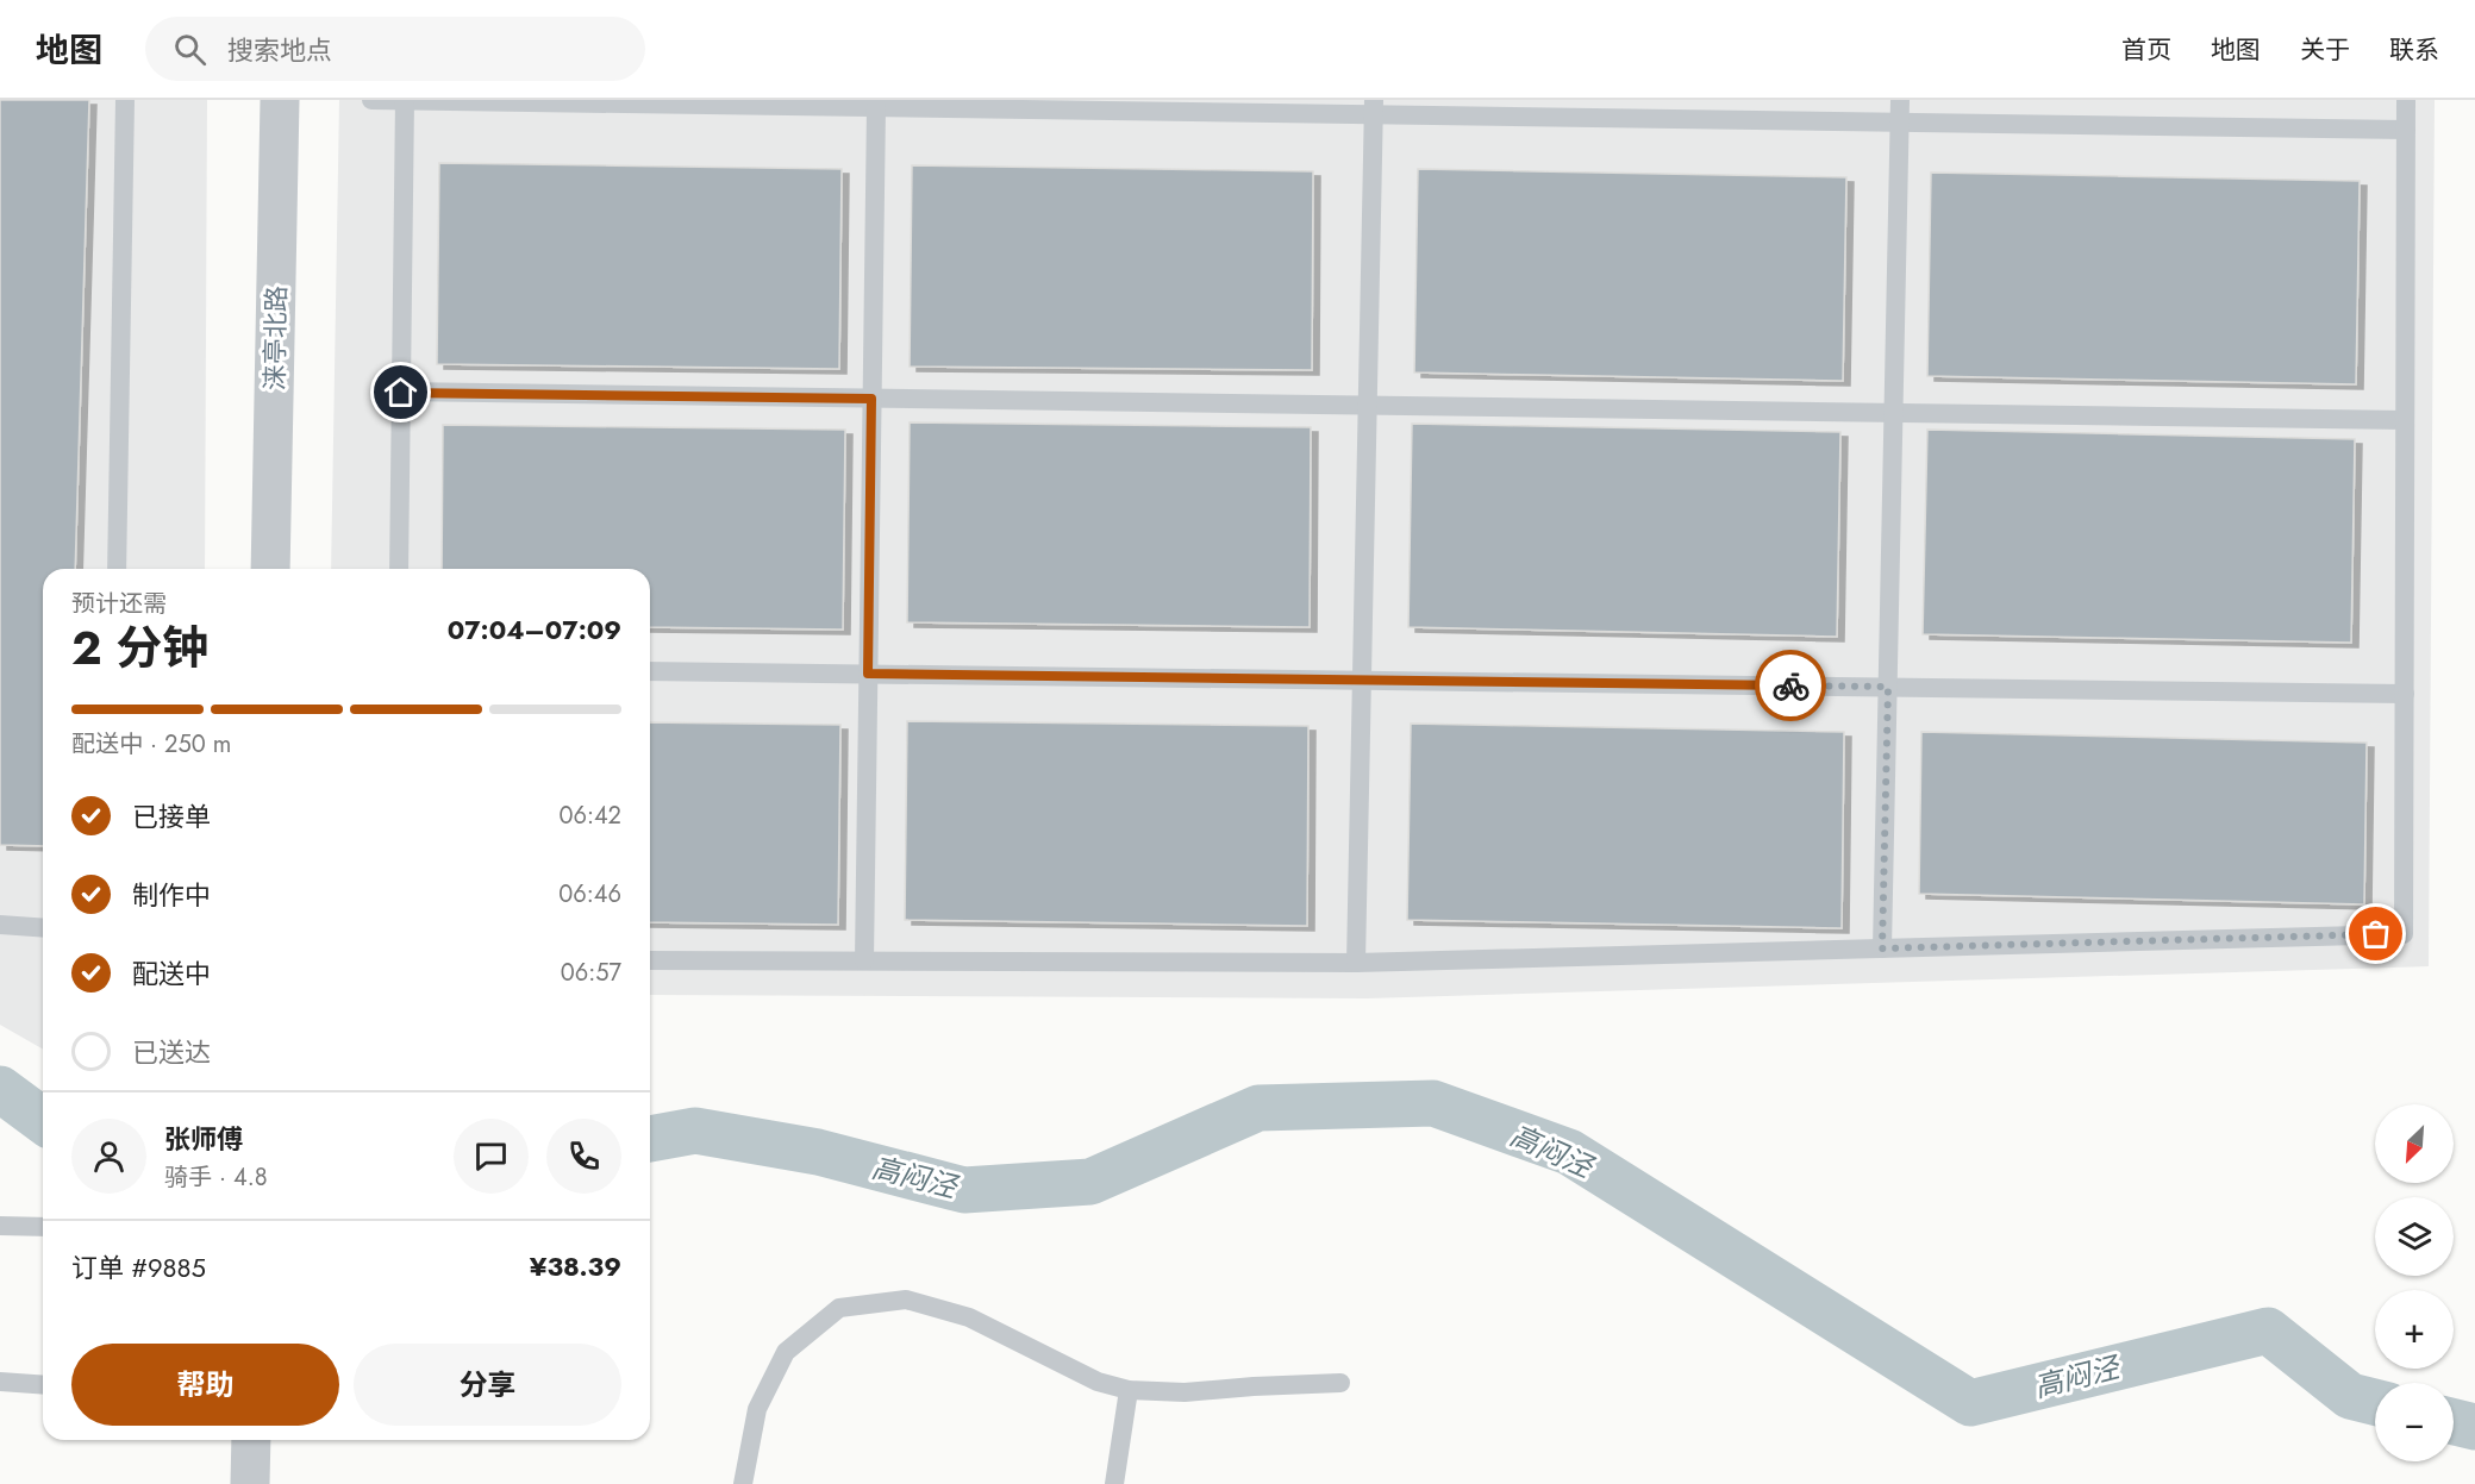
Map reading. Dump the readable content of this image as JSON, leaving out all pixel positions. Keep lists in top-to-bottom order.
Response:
{
  "streets": {
    "street": ["涞亭北路"]
  },
  "water": ["高闷泾"],
  "north": "bottom left",
  "page": {
    "header": "地图",
    "search": "搜索地点",
    "nav": [
      "首页",
      "地图",
      "关于",
      "联系"
    ],
    "heading": ["2 分钟", "预计还需", "07:04–07:09"],
    "panel": [
      "张师傅",
      "骑手 · 4.8",
      "订单 #9885",
      "¥38.39"
    ],
    "bar": "配送中 · 250 m",
    "list": [
      ["已接单", "06:42"],
      ["制作中", "06:46"],
      ["配送中", "06:57"],
      "已送达"
    ],
    "map_buttons": ["+", "−"],
    "buttons": ["帮助", "分享"]
  }
}
